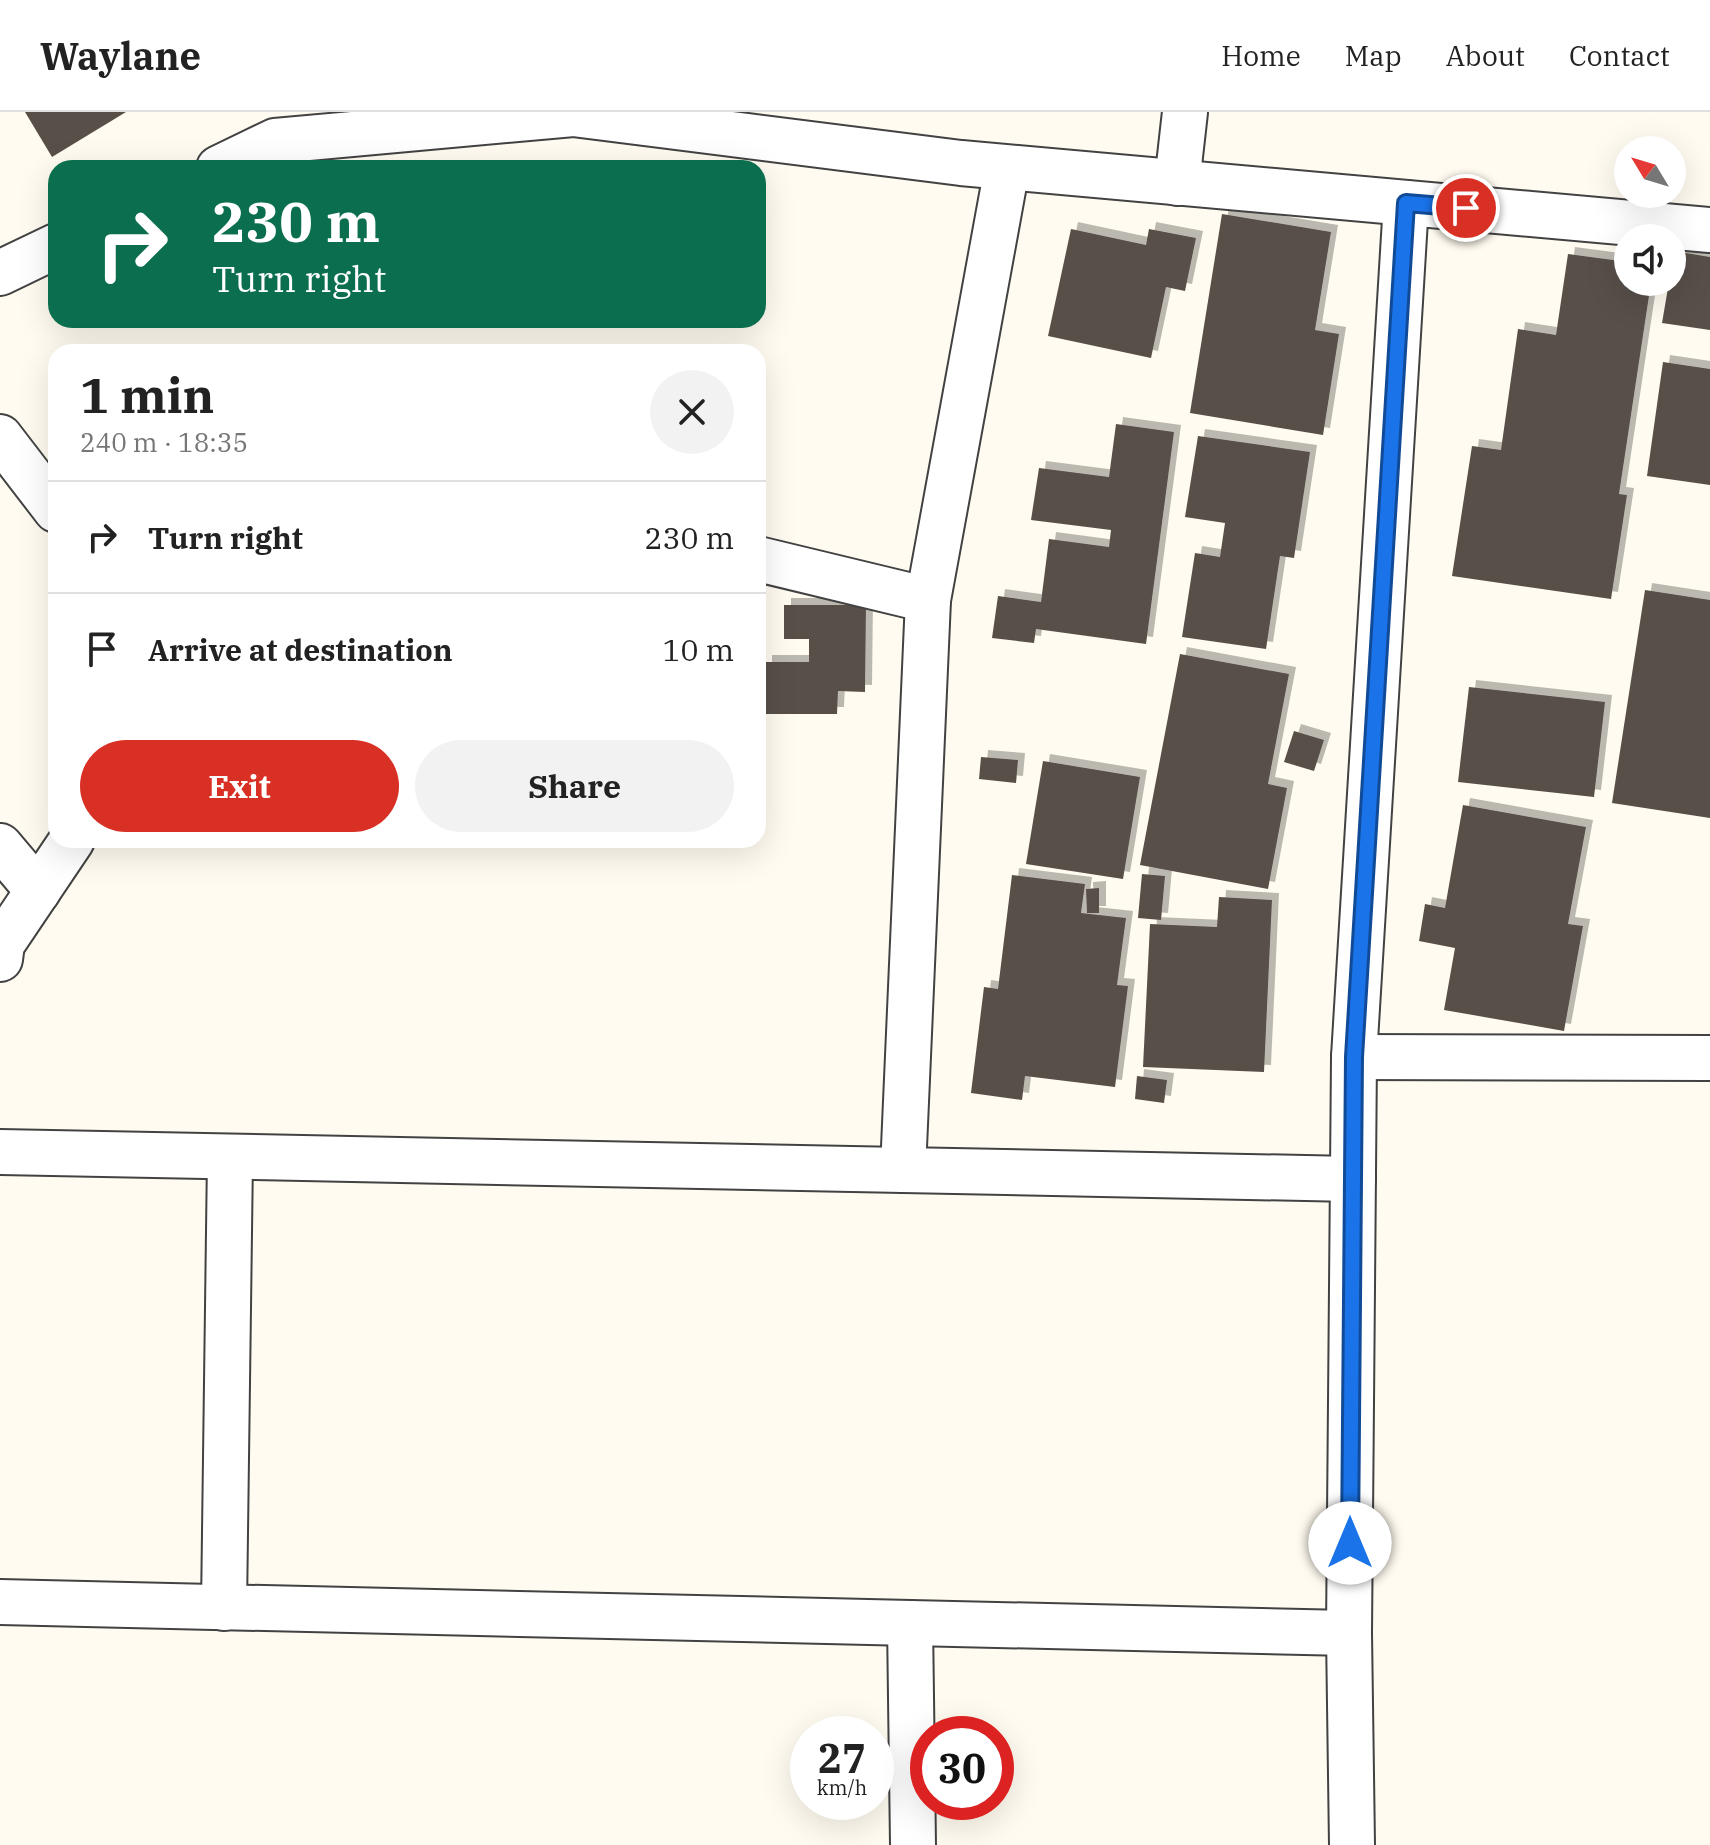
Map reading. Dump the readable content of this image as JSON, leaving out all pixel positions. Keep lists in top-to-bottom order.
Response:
{
  "north": "top left",
  "page": {
    "header": "Waylane",
    "nav": [
      "Home",
      "Map",
      "About",
      "Contact"
    ],
    "turn": ["230 m", "Turn right"],
    "heading": ["1 min", "240 m · 18:35"],
    "list": [
      {
        "name": "Turn right",
        "value": "230 m"
      },
      {
        "name": "Arrive at destination",
        "value": "10 m"
      }
    ],
    "buttons": ["Exit", "Share"],
    "speed": "27 km/h",
    "limit": "30"
  }
}
